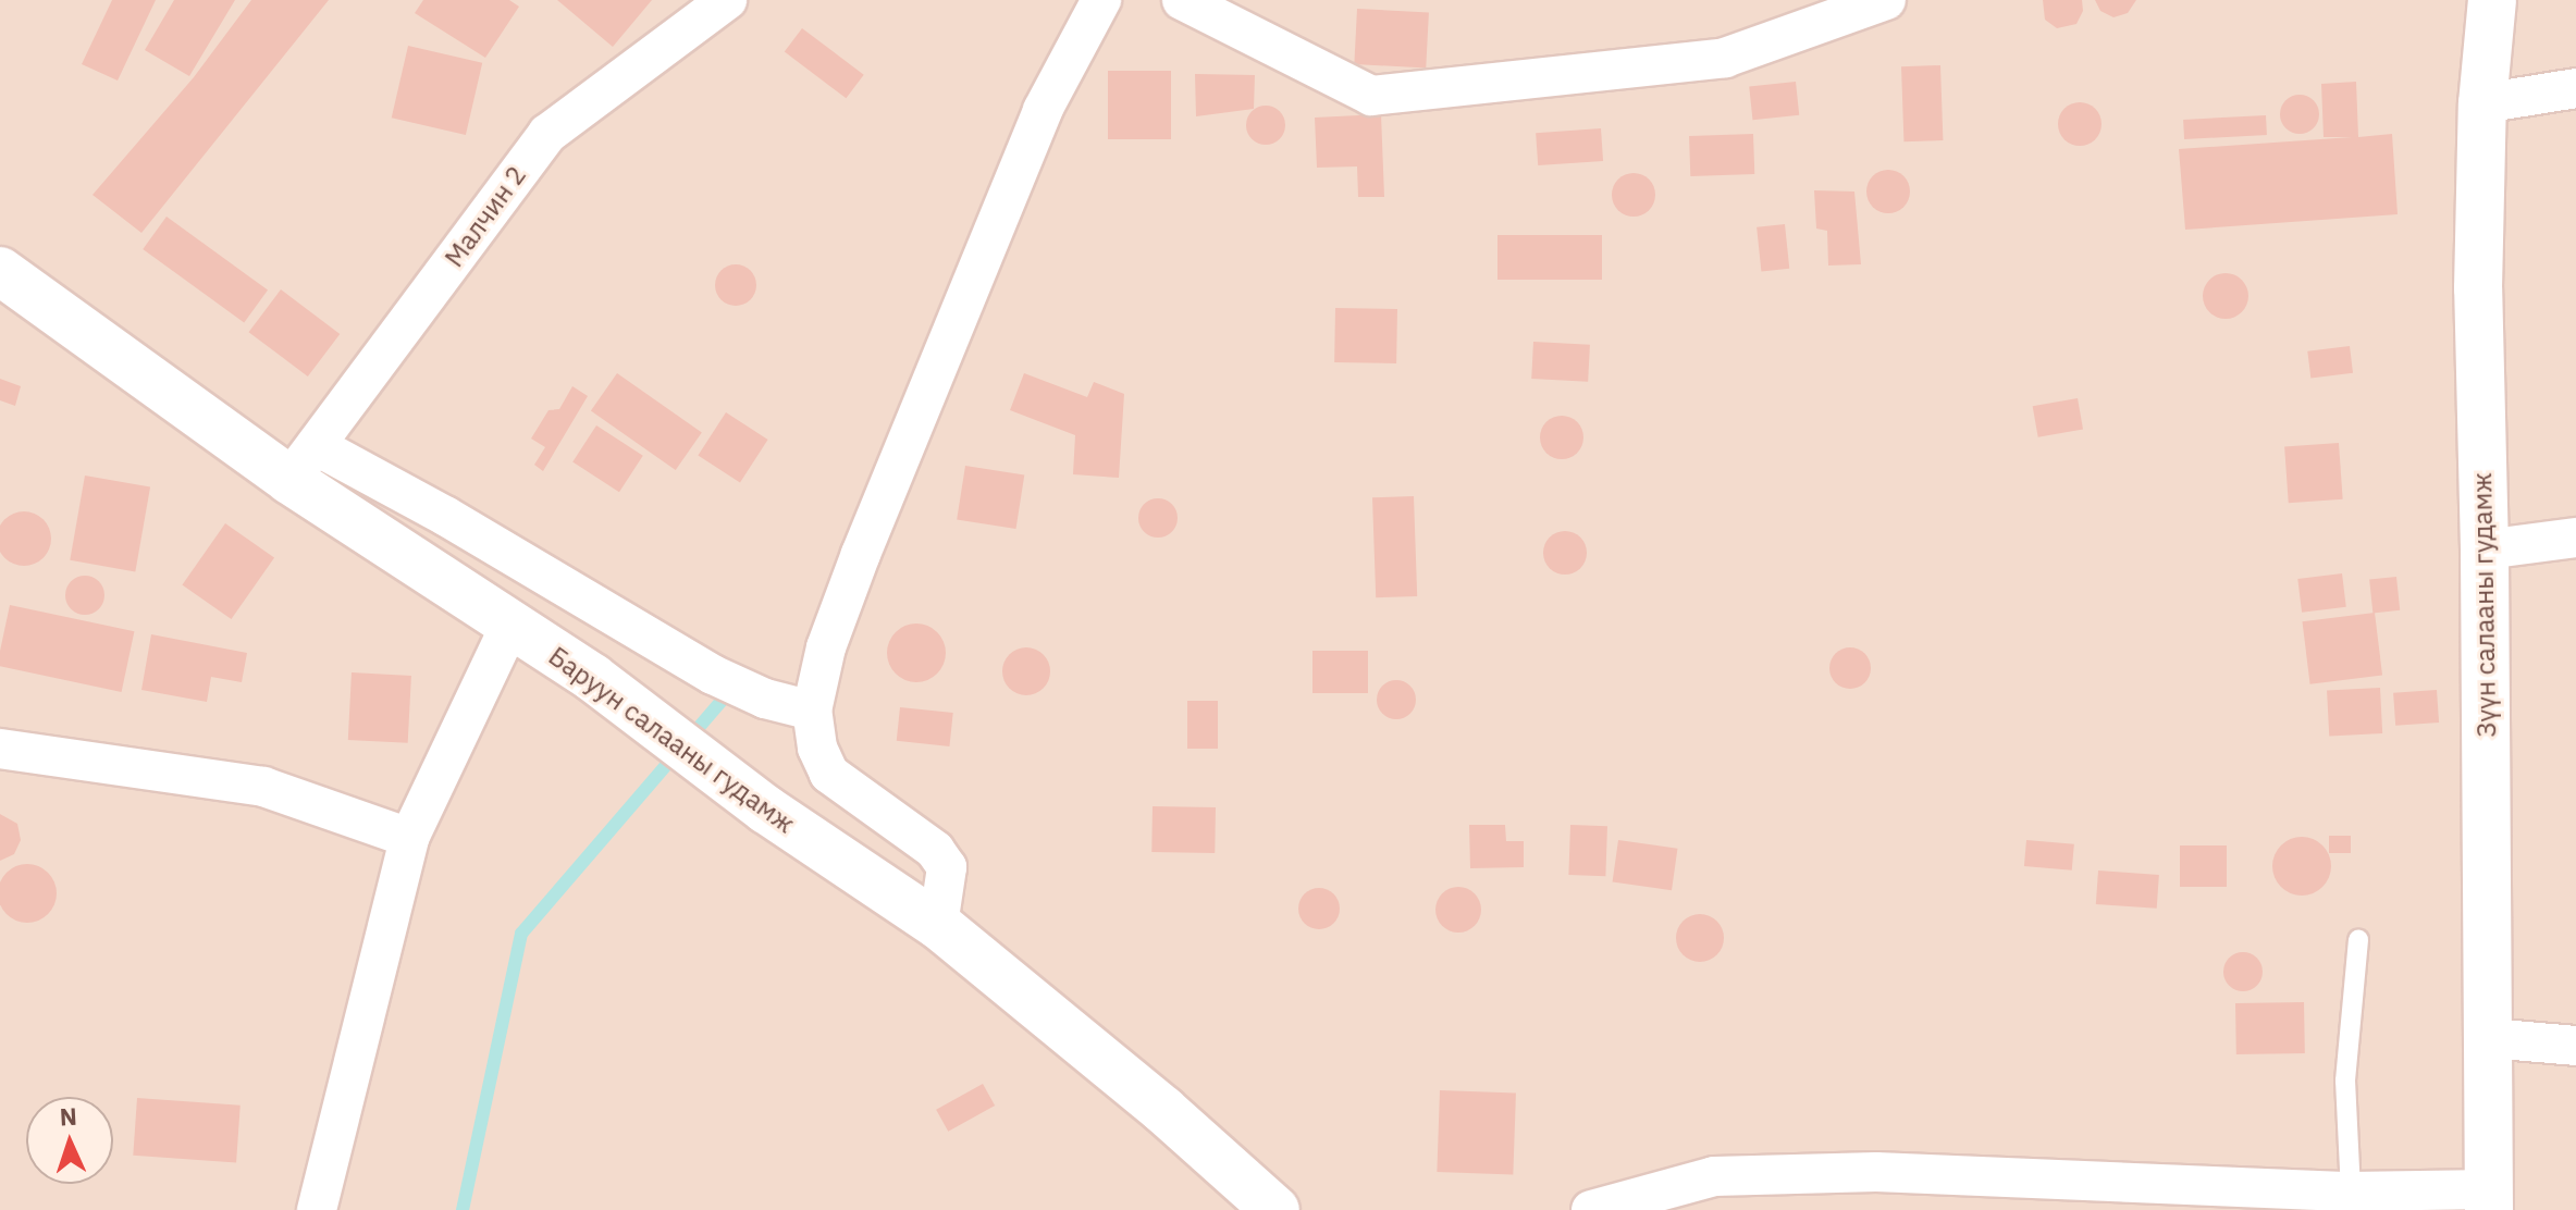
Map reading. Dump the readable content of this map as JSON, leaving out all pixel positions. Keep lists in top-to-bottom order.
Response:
{
  "streets": {
    "main road": ["Зүүн салааны гудамж", "Баруун салааны гудамж"],
    "street": ["Малчин 2"]
  },
  "crossings": [
    ["Малчин 2", "Баруун салааны гудамж"]
  ],
  "north": "top"
}
